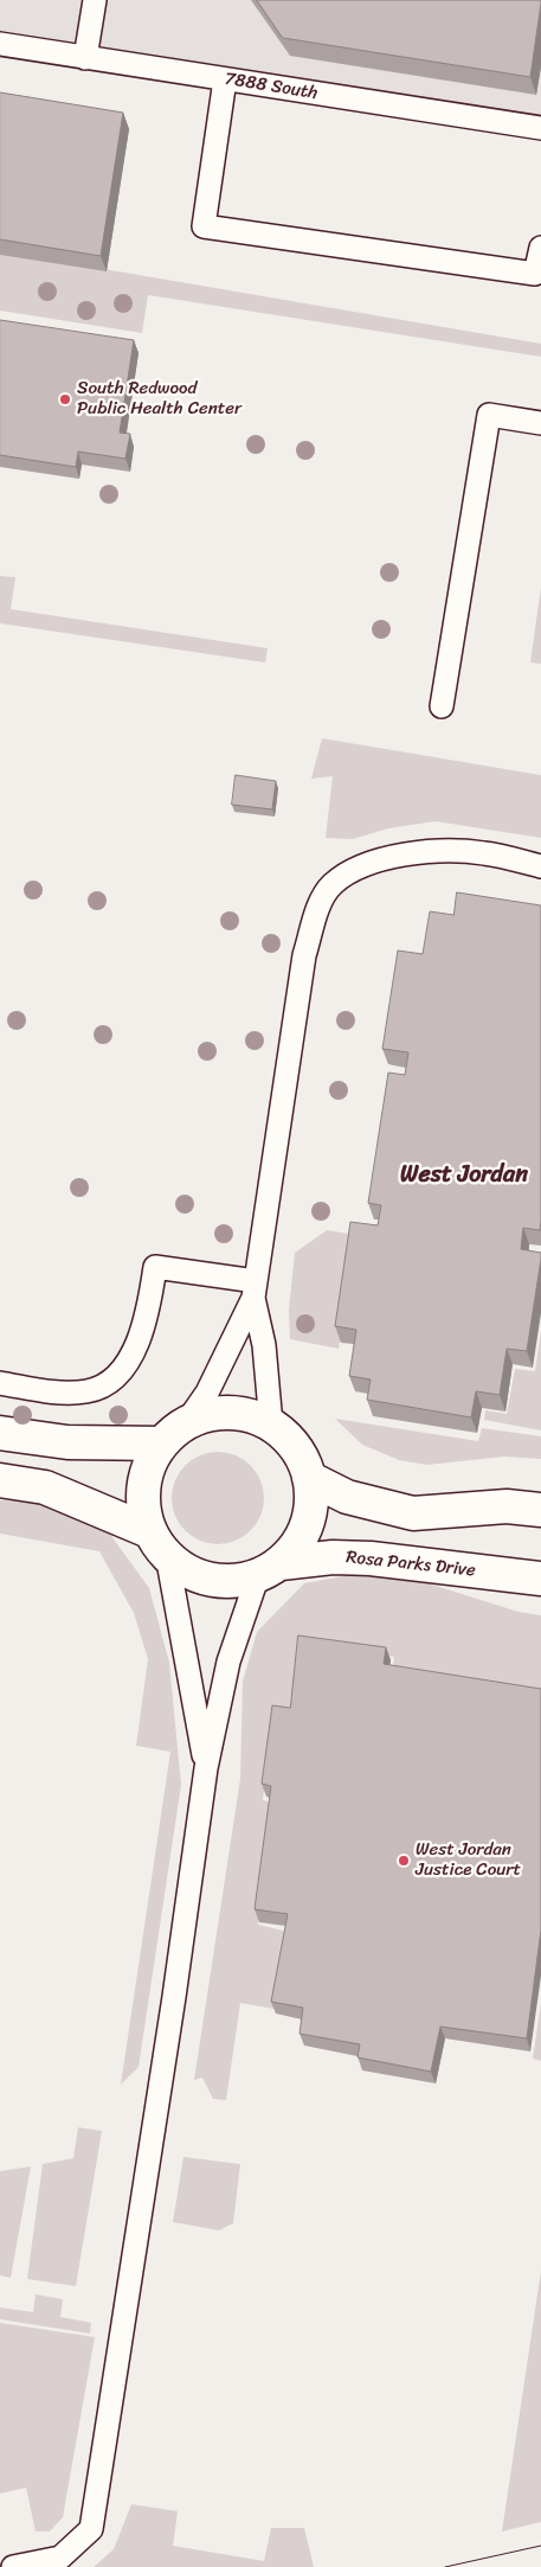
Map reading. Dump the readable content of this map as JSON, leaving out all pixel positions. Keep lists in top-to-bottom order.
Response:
{
  "streets": {
    "street": ["Rosa Parks Drive"],
    "lane": ["7888 South"]
  },
  "districts": ["West Jordan"],
  "places": ["South Redwood Public Health Center", "West Jordan Justice Court"]
}
